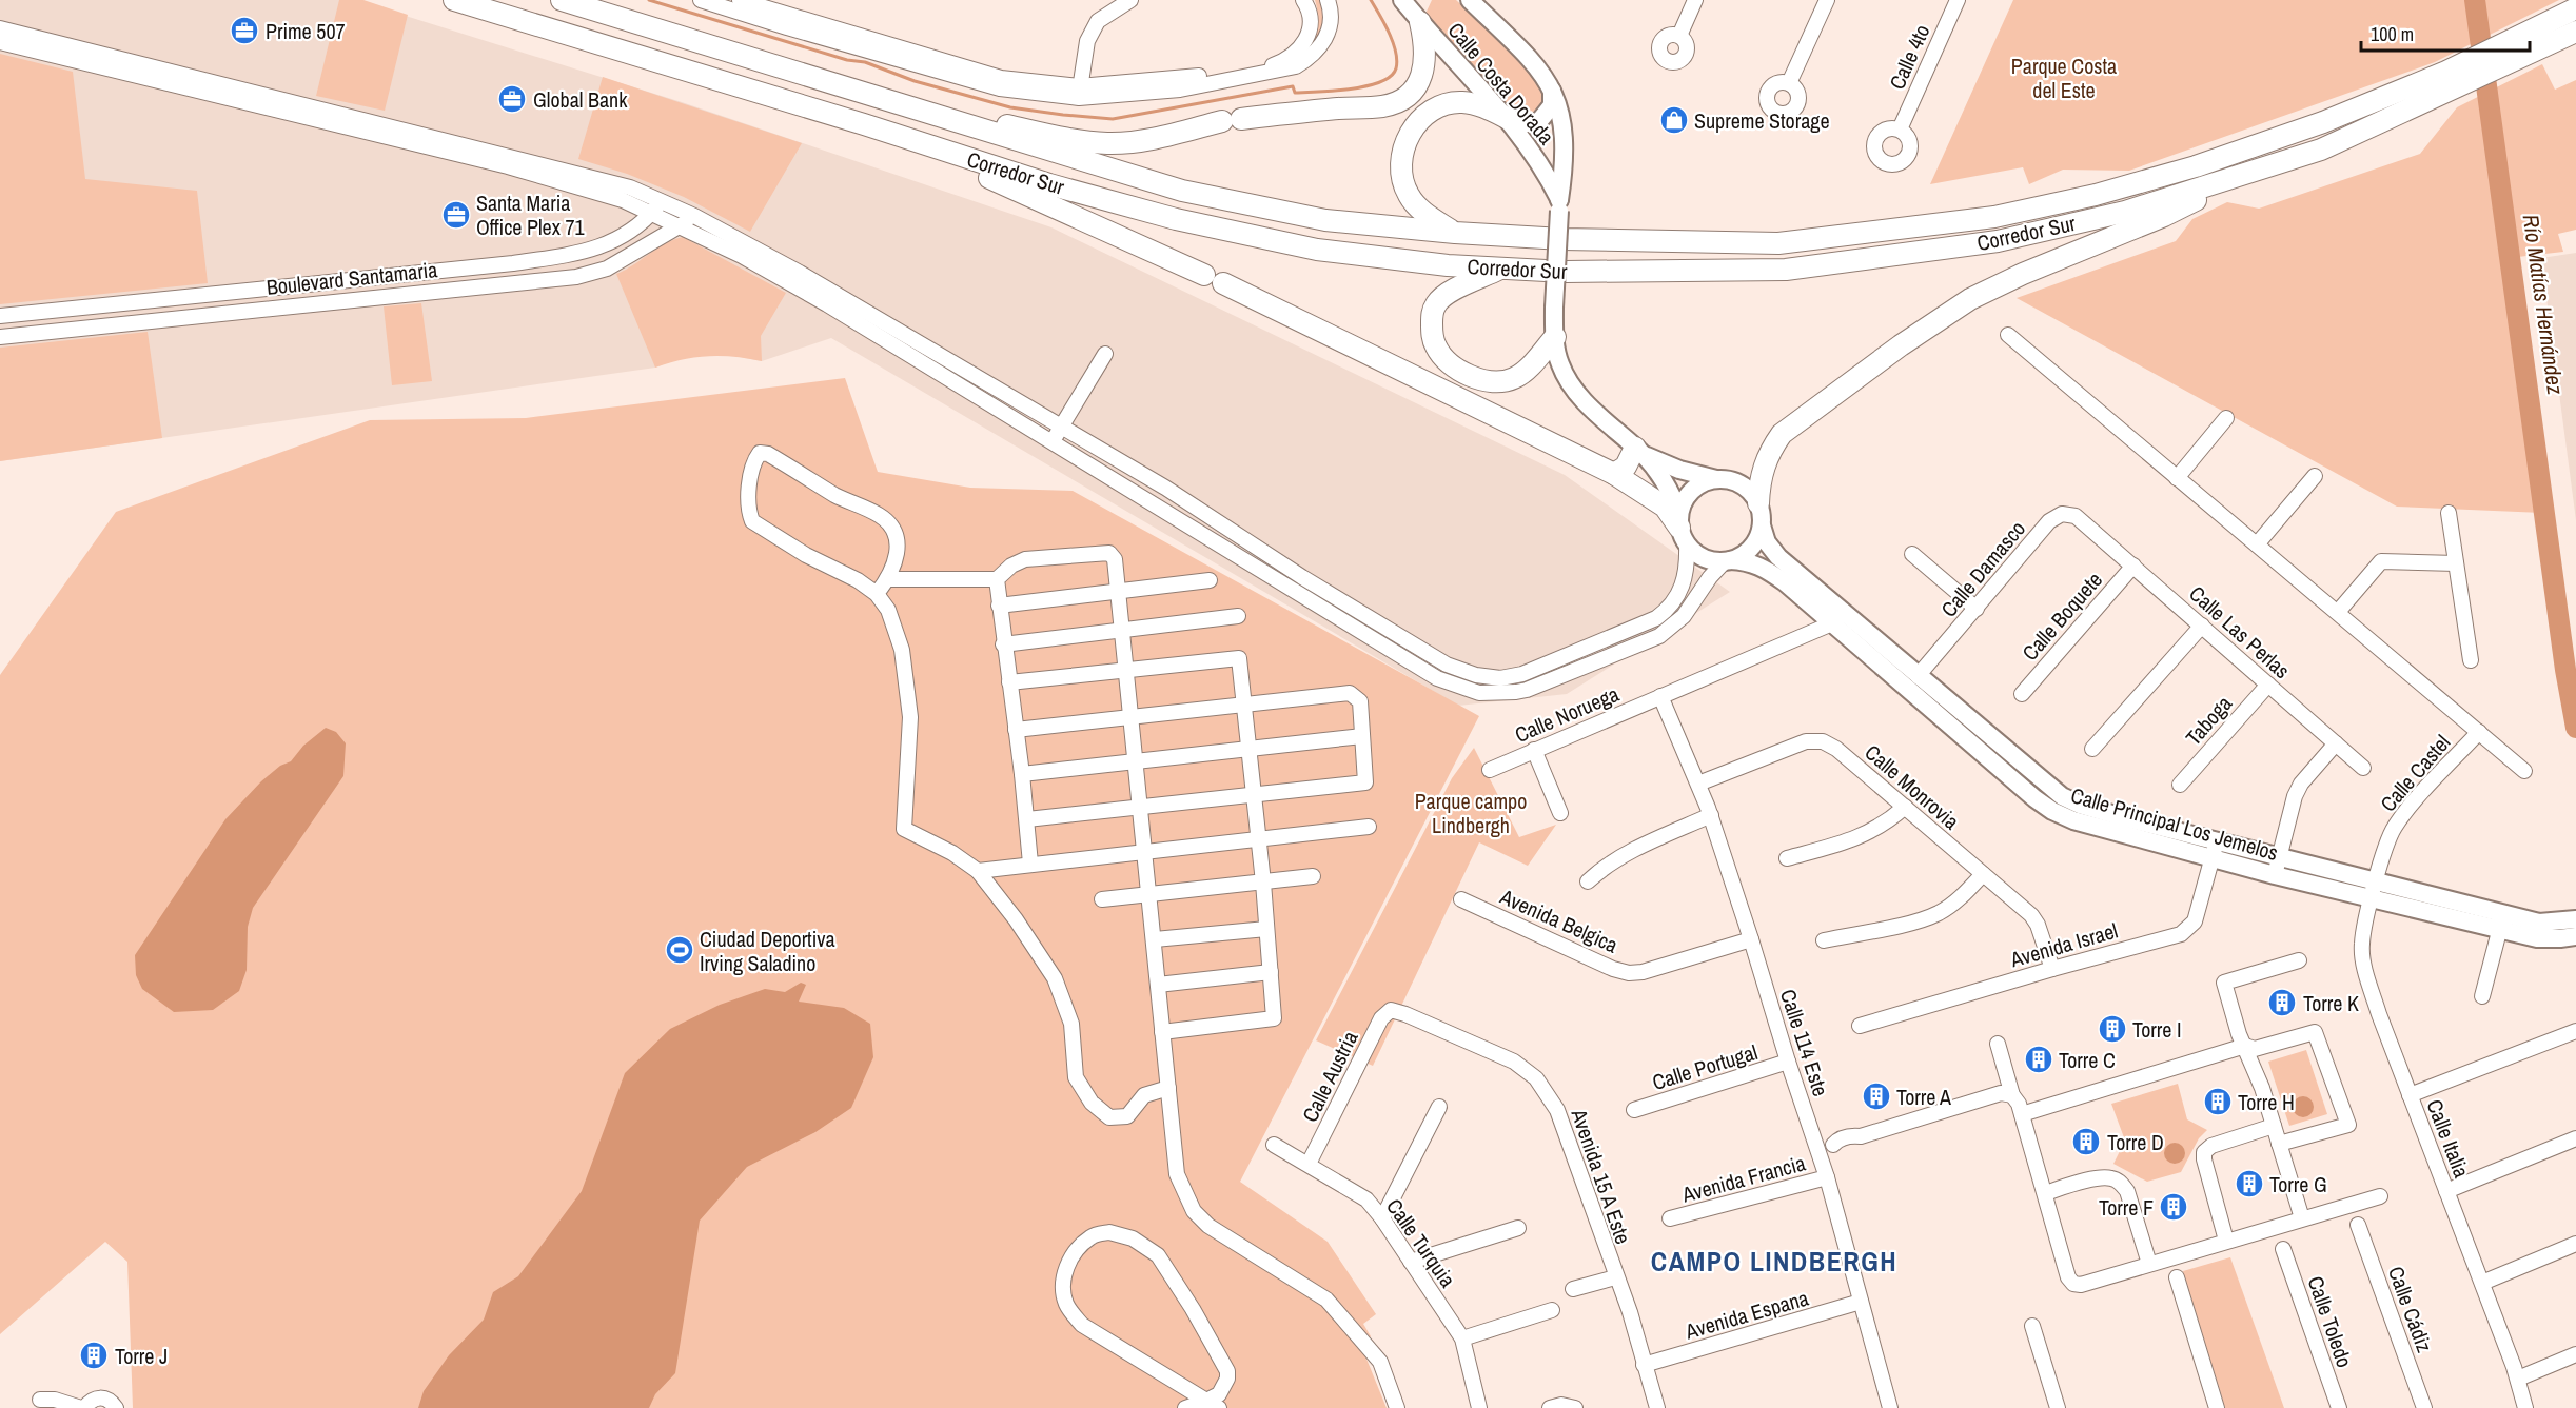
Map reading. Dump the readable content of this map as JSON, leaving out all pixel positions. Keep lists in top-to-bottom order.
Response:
{
  "streets": {
    "highway": ["Corredor Sur"],
    "main road": ["Calle Costa Dorada", "Calle Principal Los Jemelos"],
    "street": [
      "Calle 4to",
      "Boulevard Santamaria",
      "Calle Damasco",
      "Calle Boquete",
      "Calle Las Perlas",
      "Calle Noruega",
      "Taboga",
      "Calle Castel",
      "Calle Monrovia",
      "Avenida Belgica",
      "Avenida Israel",
      "Calle 114 Este",
      "Calle Portugal",
      "Calle Austria",
      "Calle Italia",
      "Avenida 15 A Este",
      "Avenida Francia",
      "Calle Turquia",
      "Calle Cádiz",
      "Avenida Espana",
      "Calle Toledo"
    ]
  },
  "crossings": [
    ["Calle Damasco", "Calle Las Perlas"],
    ["Calle Damasco", "Calle Principal Los Jemelos"],
    ["Calle Boquete", "Calle Las Perlas"],
    ["Calle Las Perlas", "Taboga"],
    ["Calle Noruega", "Calle Principal Los Jemelos"],
    ["Calle Noruega", "Calle 114 Este"],
    ["Calle Castel", "Calle Principal Los Jemelos"],
    ["Calle Castel", "Calle Italia"],
    ["Calle Monrovia", "Avenida Israel"],
    ["Calle Monrovia", "Calle 114 Este"],
    ["Calle Principal Los Jemelos", "Avenida Israel"],
    ["Calle Principal Los Jemelos", "Calle Italia"],
    ["Avenida Belgica", "Calle 114 Este"],
    ["Calle 114 Este", "Calle Portugal"],
    ["Calle 114 Este", "Avenida Francia"],
    ["Calle 114 Este", "Avenida Espana"],
    ["Calle Austria", "Avenida 15 A Este"],
    ["Calle Austria", "Calle Turquia"],
    ["Avenida 15 A Este", "Avenida Espana"]
  ],
  "districts": ["CAMPO LINDBERGH"],
  "water": ["Río Matías Hernández"],
  "parks": ["Parque Costa del Este", "Parque campo Lindbergh"],
  "places": {
    "office": ["Prime 507", "Global Bank", "Santa Maria Office Plex 71"],
    "shop": ["Supreme Storage"],
    "sports": ["Ciudad Deportiva Irving Saladino"],
    "building": [
      "Torre K",
      "Torre I",
      "Torre C",
      "Torre A",
      "Torre H",
      "Torre D",
      "Torre G",
      "Torre F",
      "Torre J"
    ]
  },
  "scale_bar": "100 m"
}
